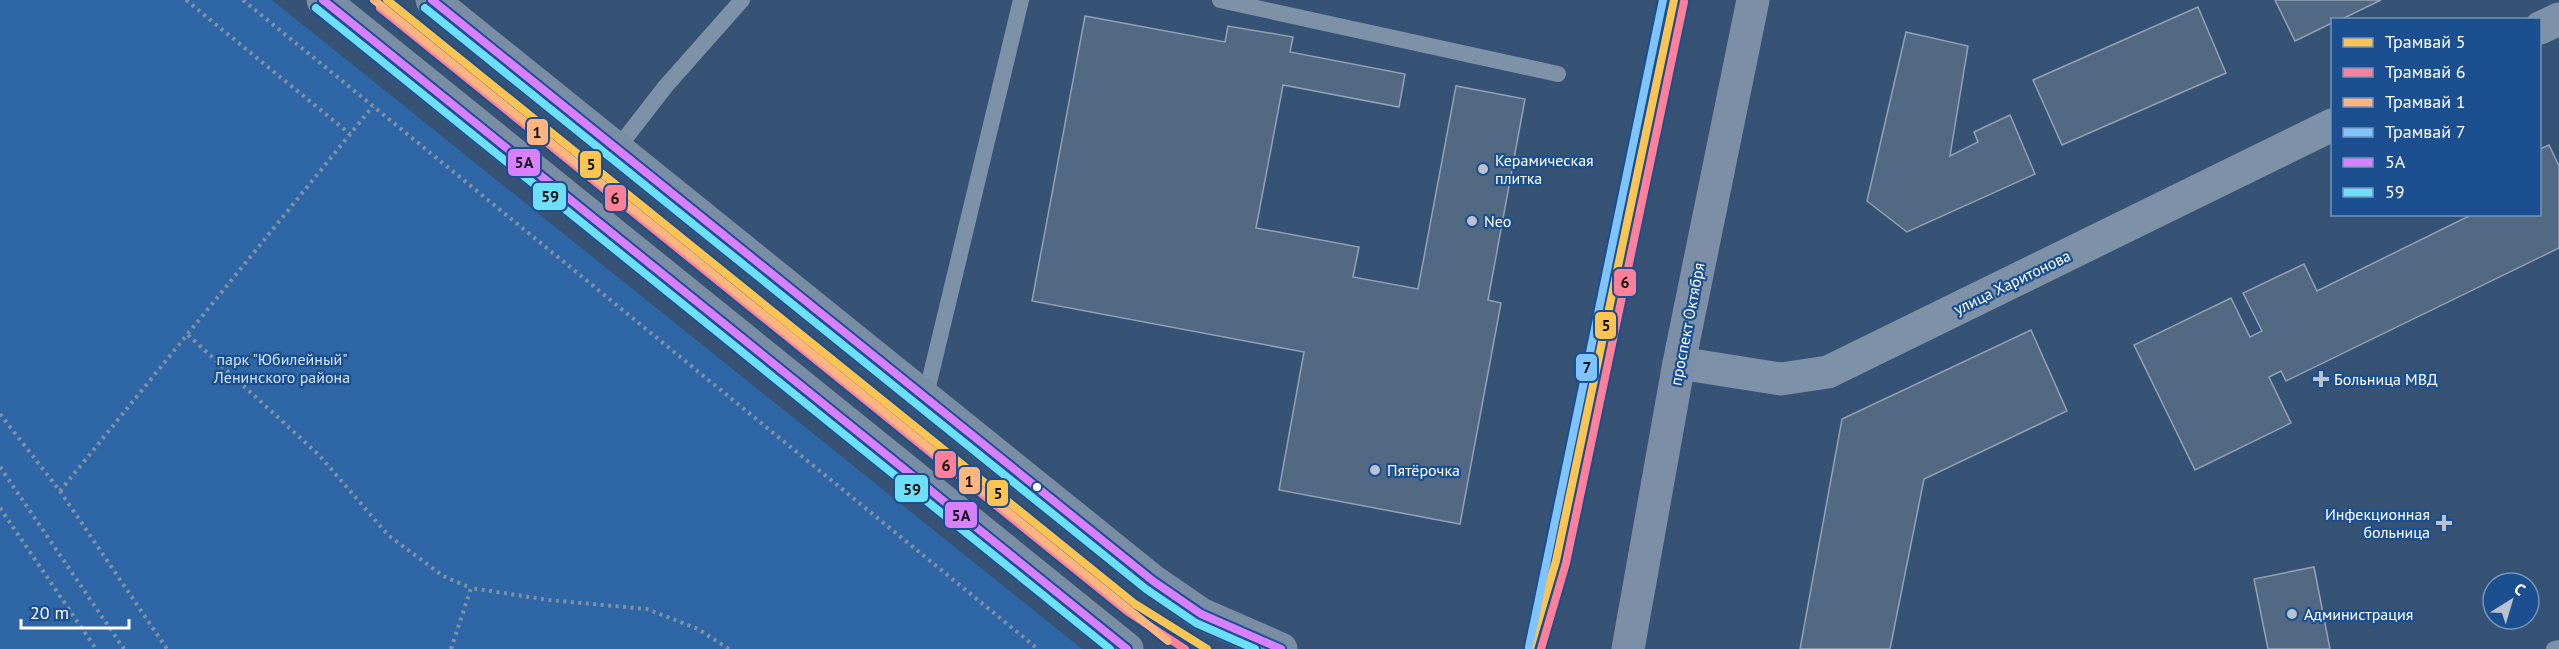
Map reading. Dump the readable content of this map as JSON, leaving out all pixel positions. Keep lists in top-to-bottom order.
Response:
{
  "streets": {
    "main road": ["проспект Октября"],
    "street": ["улица Харитонова"]
  },
  "crossings": [
    ["улица Харитонова", "проспект Октября"]
  ],
  "parks": ["парк \"Юбилейный\" Ленинского района"],
  "places": {
    "other": [
      "Керамическая плитка",
      "Neo",
      "Пятёрочка",
      "Администрация"
    ],
    "health": ["Больница МВД", "Инфекционная больница"]
  },
  "lines": [
    "tram line 5",
    "tram line 1",
    "tram line 7",
    "transit line 5А",
    "tram line 6",
    "transit line 59"
  ],
  "legend": [
    "Трамвай 5",
    "Трамвай 6",
    "Трамвай 1",
    "Трамвай 7",
    "5А",
    "59"
  ],
  "scale_bar": "20 m",
  "north": "top right"
}
